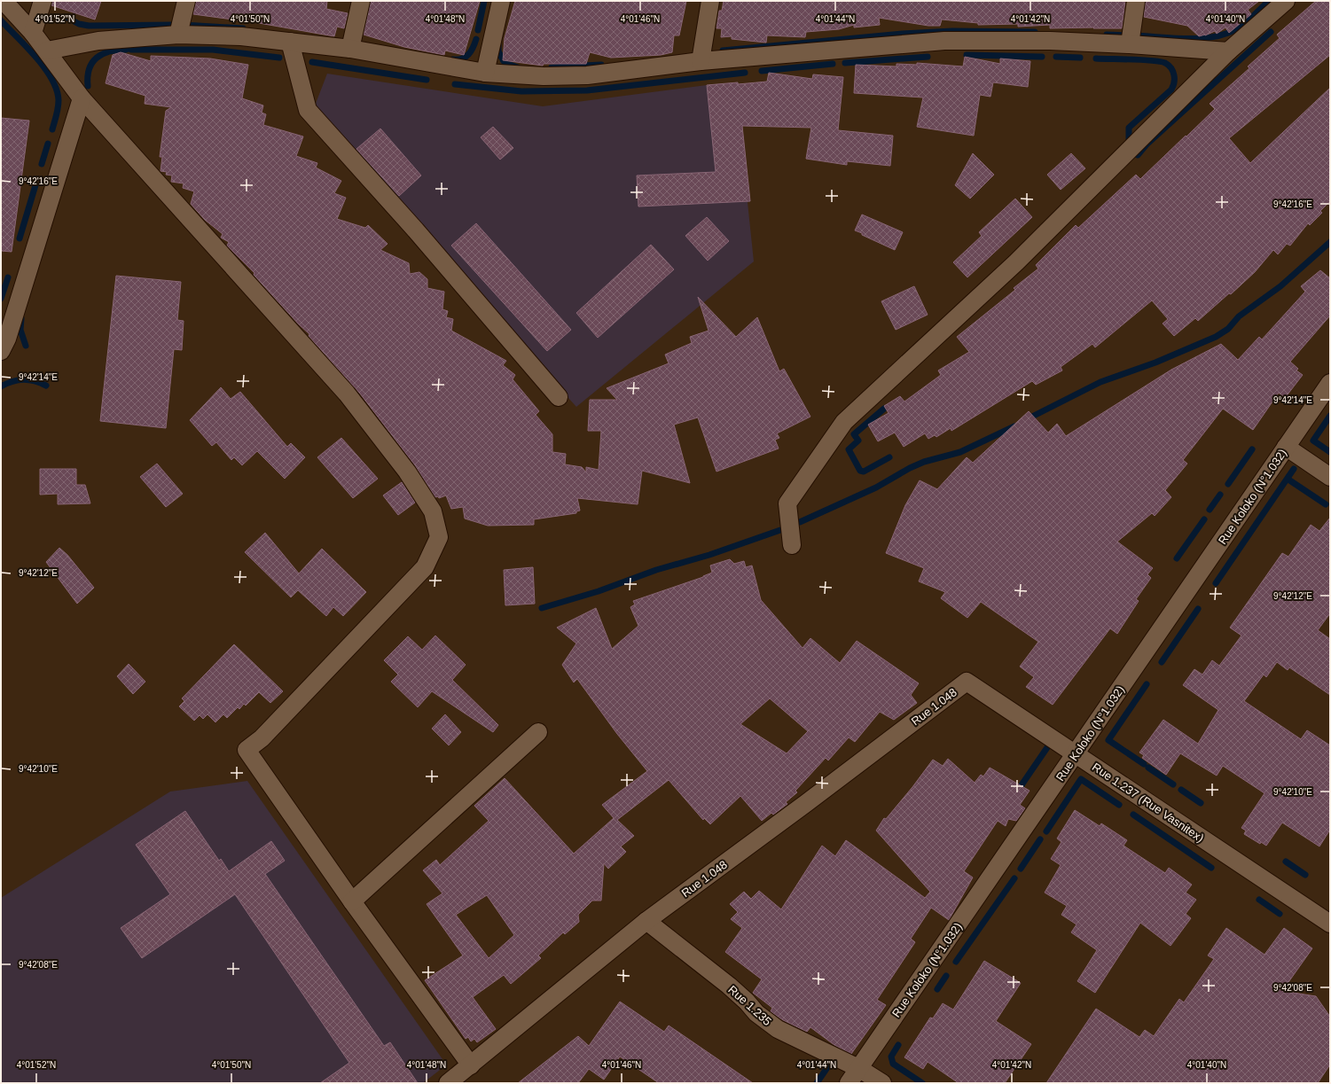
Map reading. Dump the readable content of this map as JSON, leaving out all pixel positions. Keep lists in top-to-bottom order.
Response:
{
  "streets": {
    "street": [
      "Rue Koloko (N°1.032)",
      "Rue 1.048",
      "Rue 1.237 (Rue Vasnitex)",
      "Rue 1.235"
    ]
  },
  "crossings": [
    ["Rue Koloko (N°1.032)", "Rue 1.237 (Rue Vasnitex)"],
    ["Rue Koloko (N°1.032)", "Rue 1.235"],
    ["Rue 1.048", "Rue 1.237 (Rue Vasnitex)"],
    ["Rue 1.048", "Rue 1.235"]
  ],
  "coordinates": [
    "4°01'52\"N",
    "4°01'50\"N",
    "4°01'48\"N",
    "4°01'46\"N",
    "4°01'44\"N",
    "4°01'42\"N",
    "4°01'40\"N",
    "9°42'16\"E",
    "9°42'14\"E",
    "9°42'12\"E",
    "9°42'10\"E",
    "9°42'08\"E"
  ]
}
